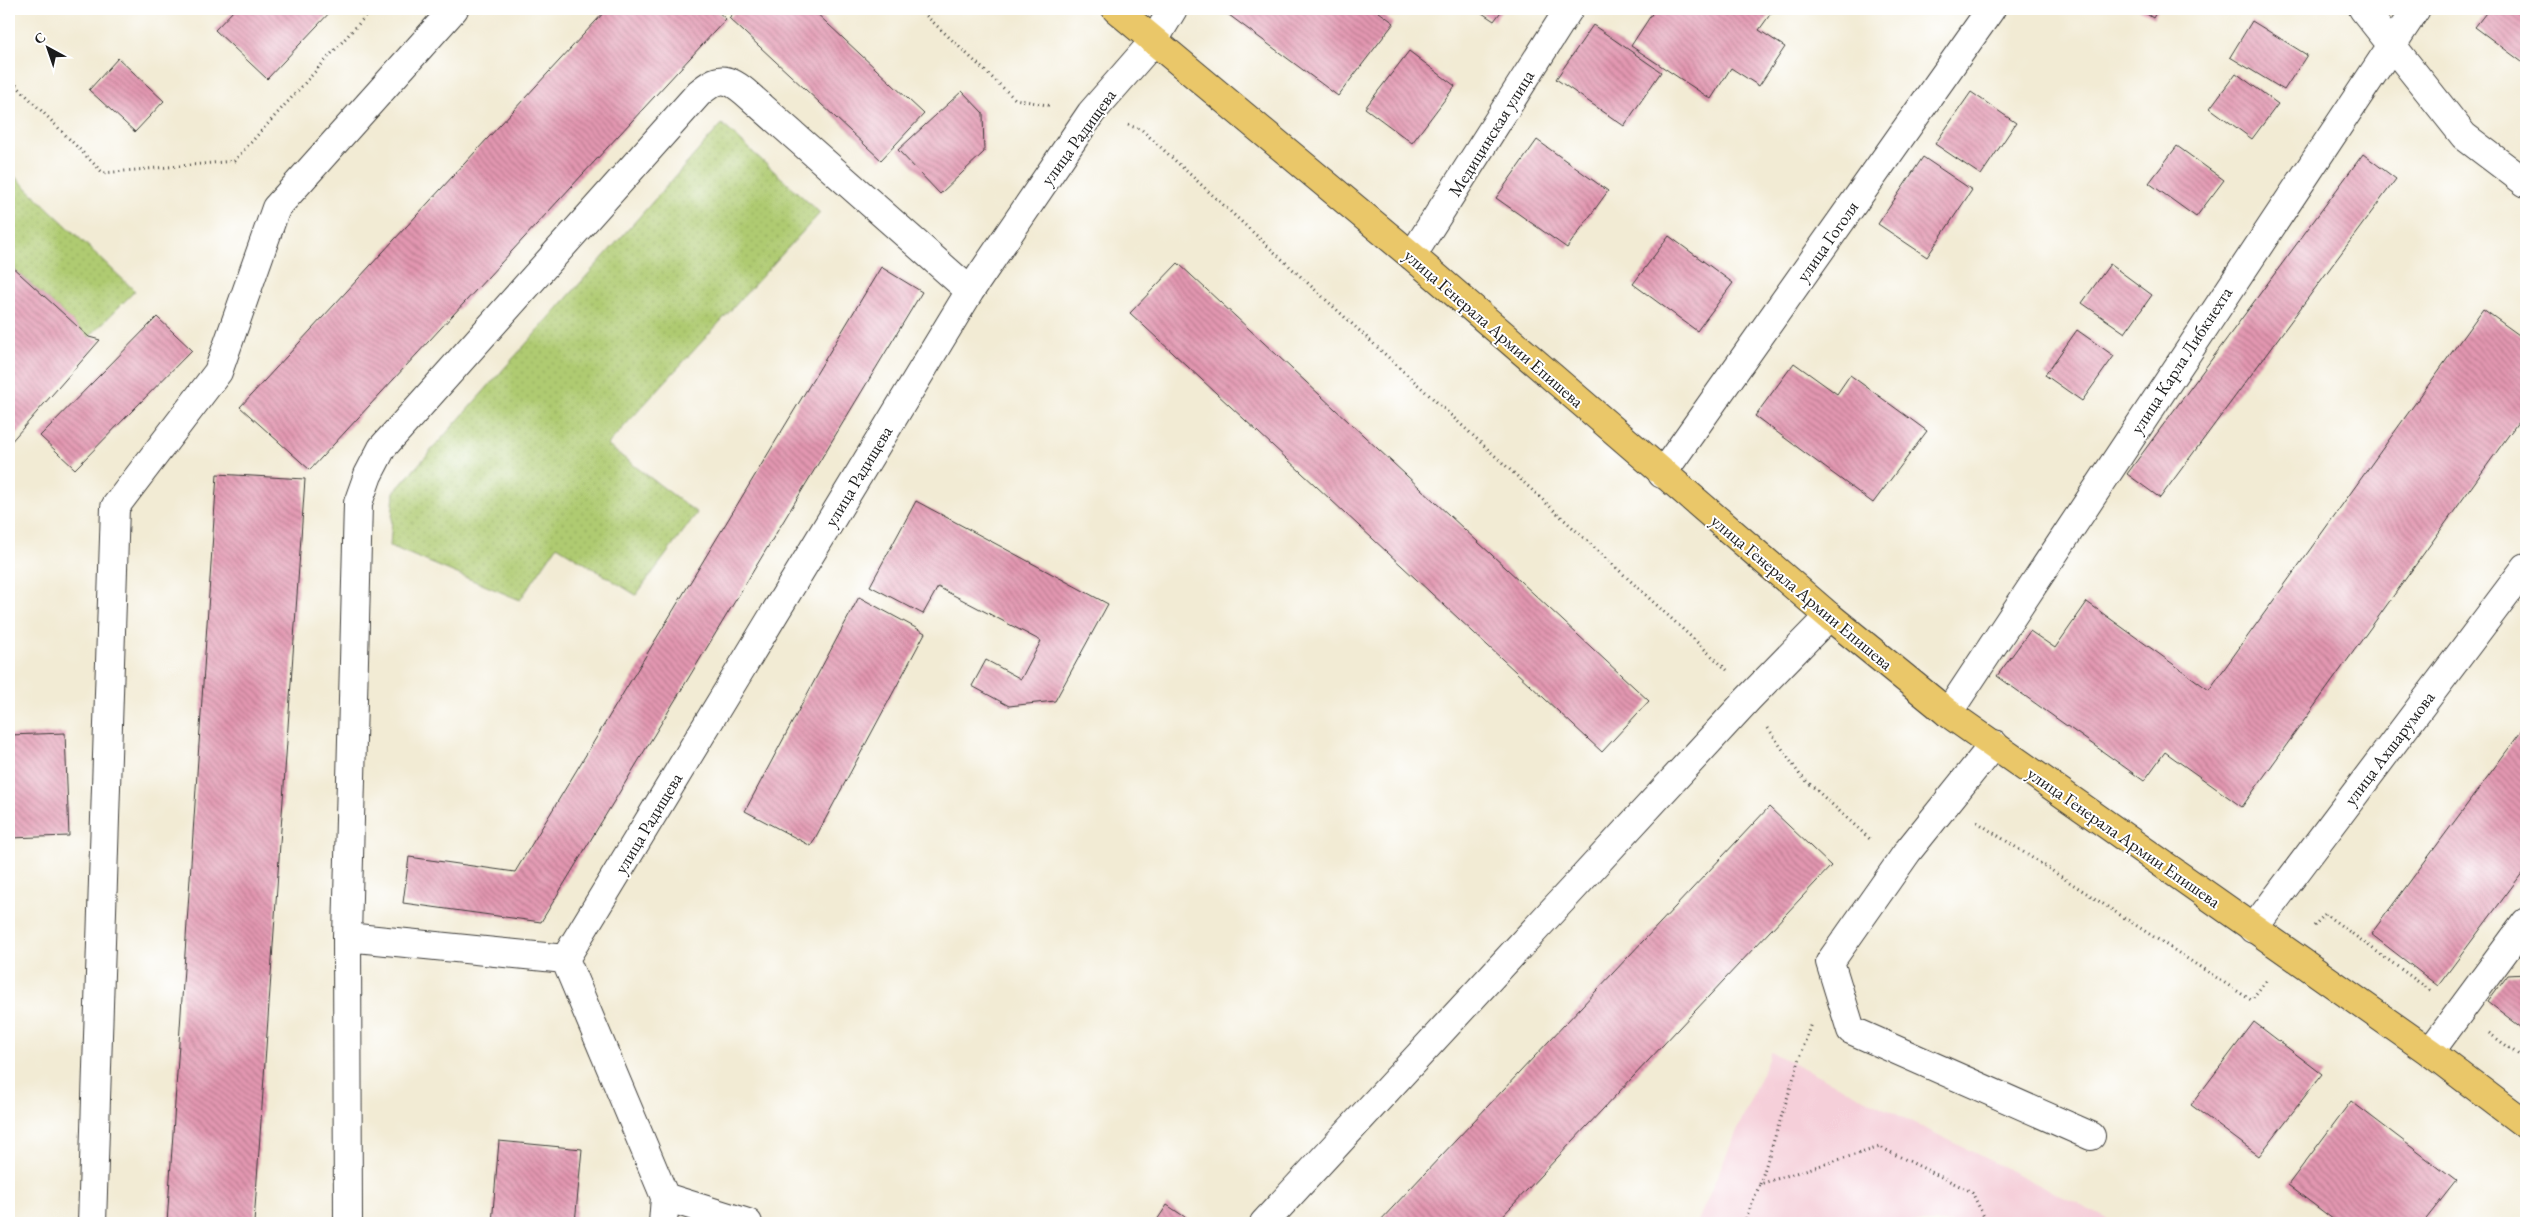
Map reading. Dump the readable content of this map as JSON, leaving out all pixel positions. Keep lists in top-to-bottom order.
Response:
{
  "streets": {
    "main road": ["улица Генерала Армии Епишева"],
    "street": [
      "Медицинская улица",
      "улица Радищева",
      "улица Гоголя",
      "улица Карла Либкнехта",
      "улица Ахшарумова"
    ]
  },
  "crossings": [
    ["Медицинская улица", "улица Генерала Армии Епишева"],
    ["улица Радищева", "улица Генерала Армии Епишева"],
    ["улица Гоголя", "улица Генерала Армии Епишева"],
    ["улица Генерала Армии Епишева", "улица Карла Либкнехта"],
    ["улица Генерала Армии Епишева", "улица Ахшарумова"]
  ],
  "north": "top left"
}
